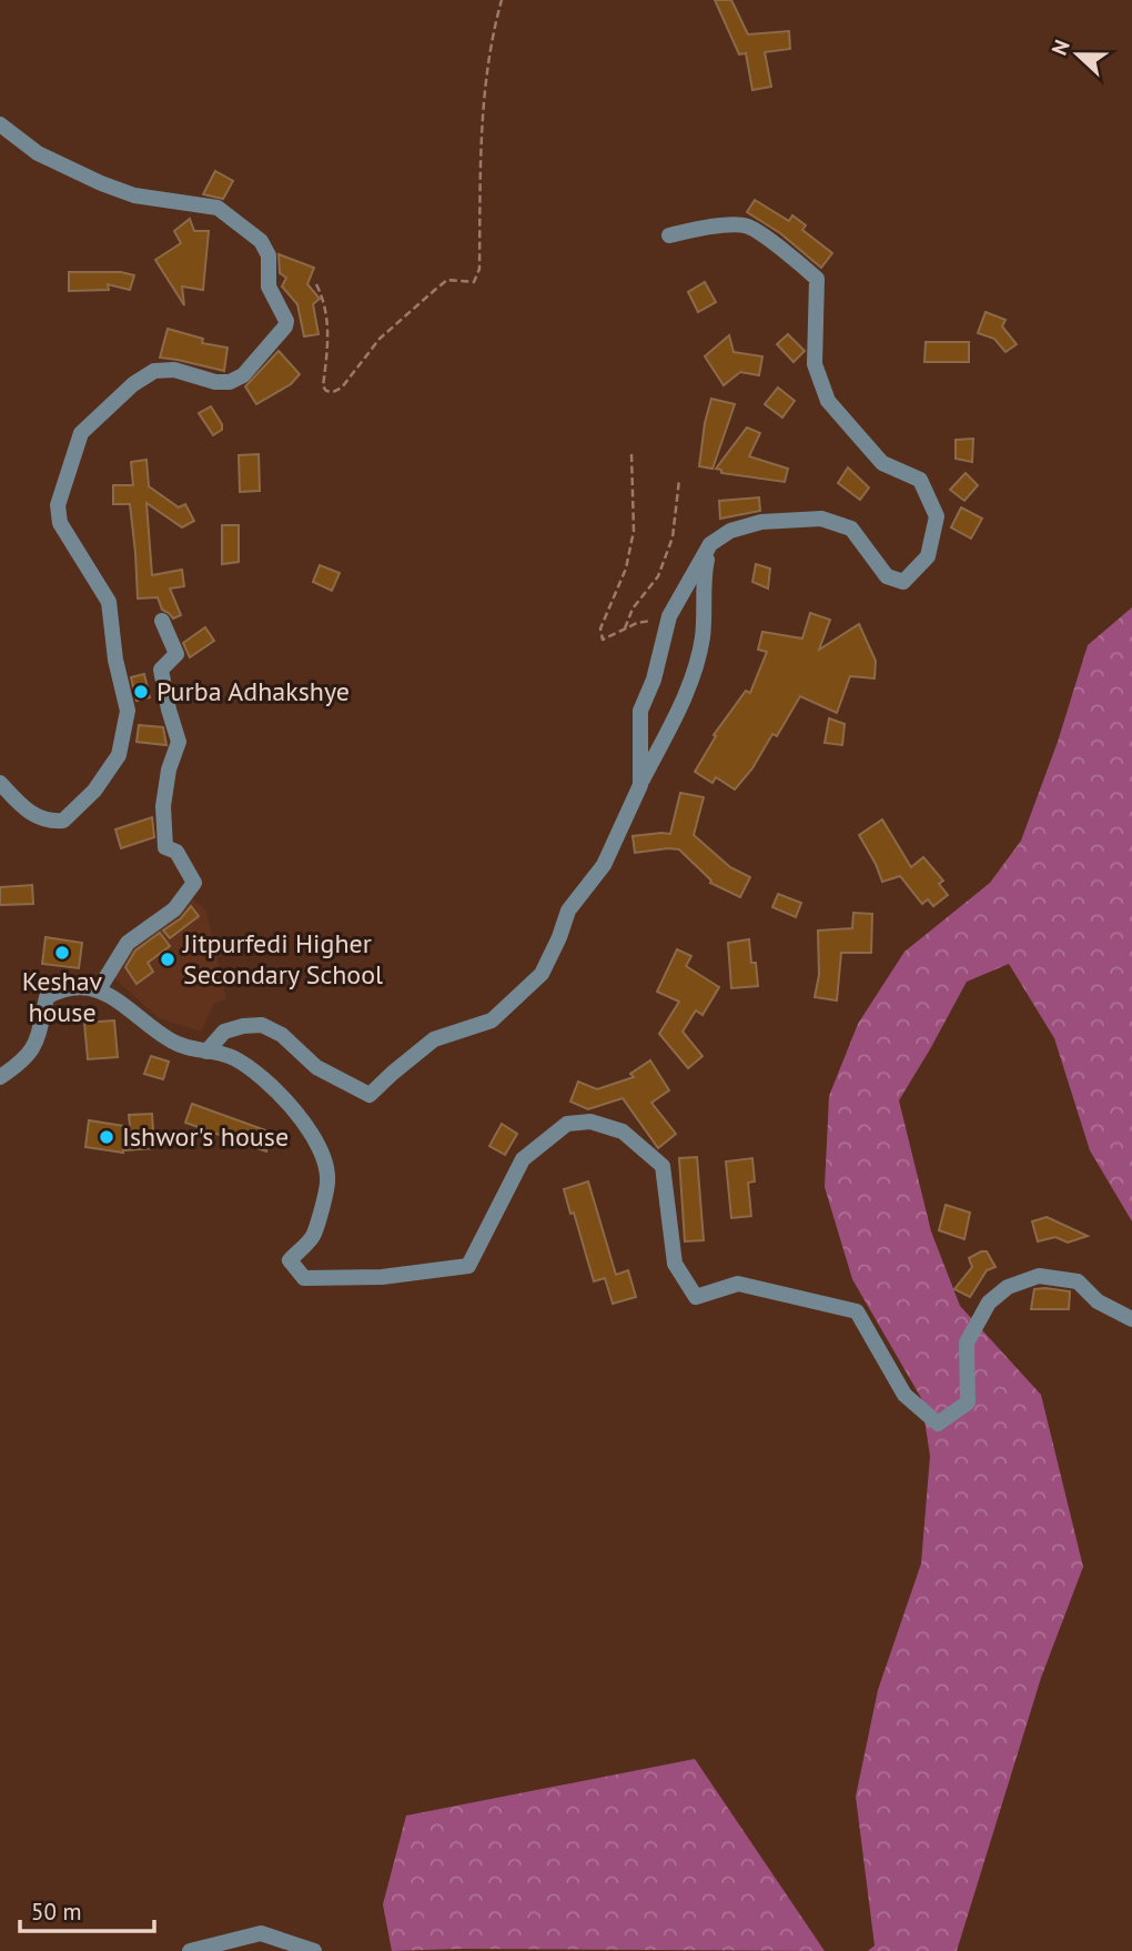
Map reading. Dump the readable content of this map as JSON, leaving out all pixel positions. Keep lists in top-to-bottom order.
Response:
{
  "places": [
    "Purba Adhakshye",
    "Keshav house",
    "Jitpurfedi Higher Secondary School",
    "Ishwor's house"
  ],
  "scale_bar": "50 m",
  "north": "left"
}
